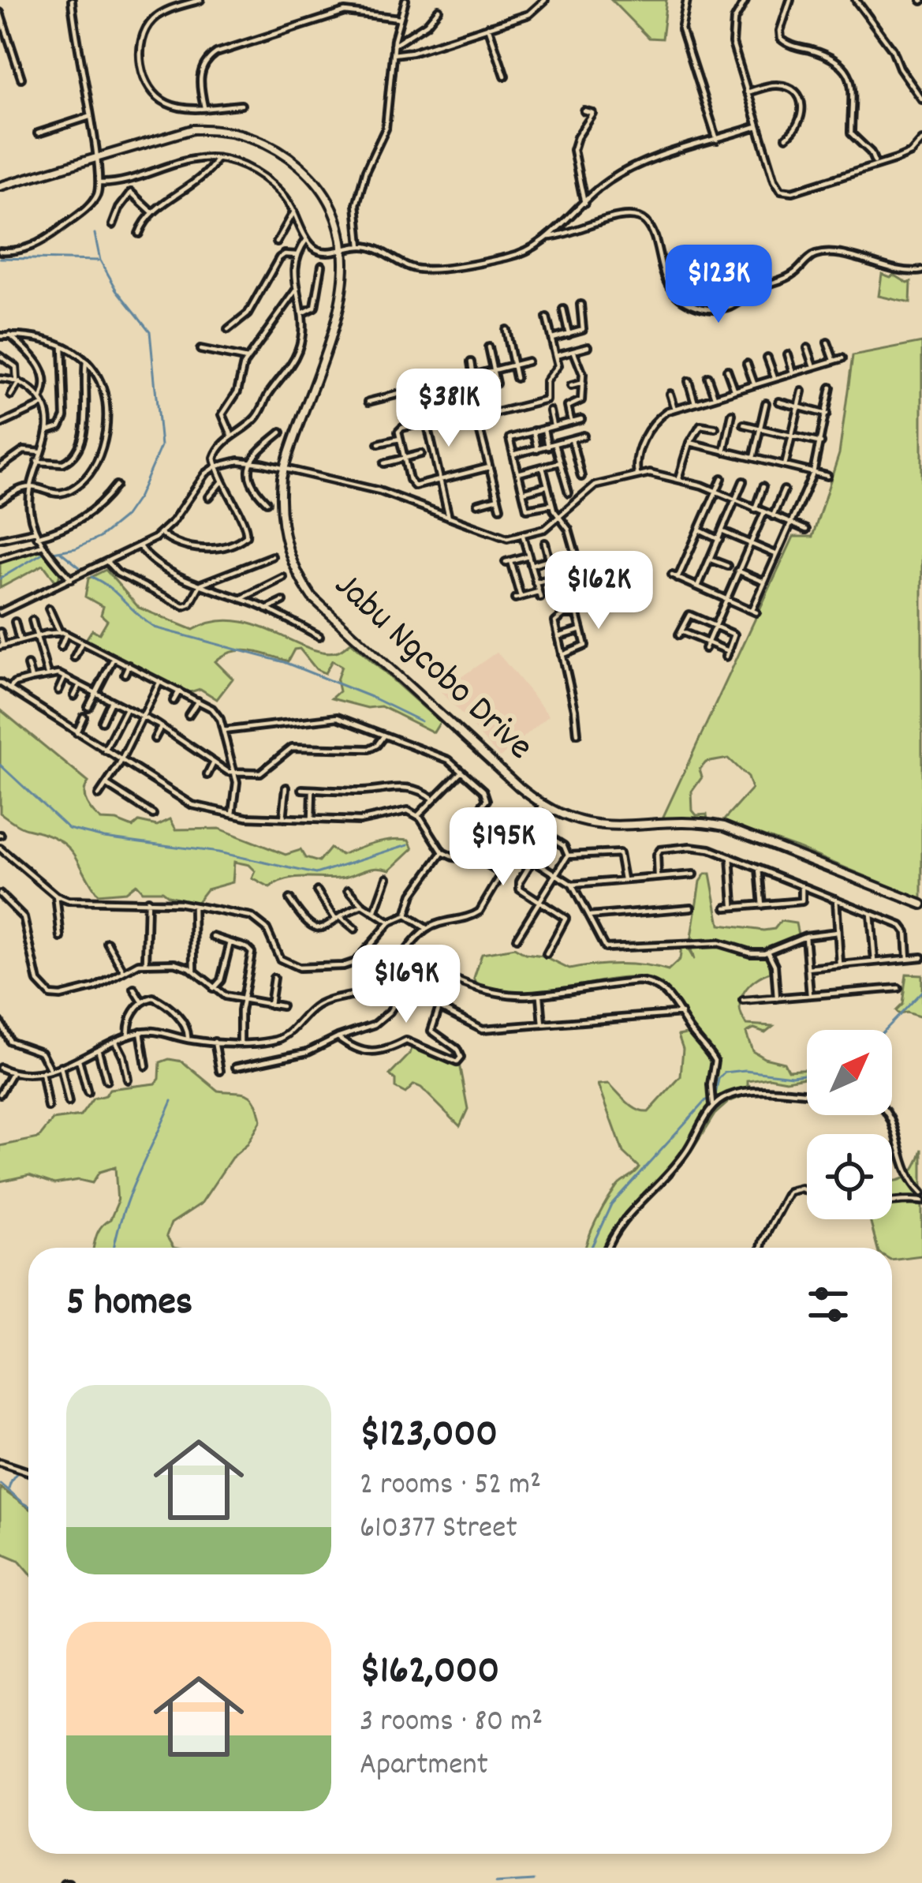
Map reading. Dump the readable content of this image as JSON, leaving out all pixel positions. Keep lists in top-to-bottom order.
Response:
{
  "streets": {
    "main road": ["Jabu Ngcobo Drive"]
  },
  "north": "top right",
  "page": {
    "price": [
      "$123K",
      "$381K",
      "$162K",
      "$195K",
      "$169K"
    ],
    "heading": "5 homes",
    "list": [
      {
        "name": "$123,000",
        "note": "2 rooms · 52 m² · 610377 Street"
      },
      {
        "name": "$162,000",
        "note": "3 rooms · 80 m² · Apartment"
      }
    ]
  }
}
